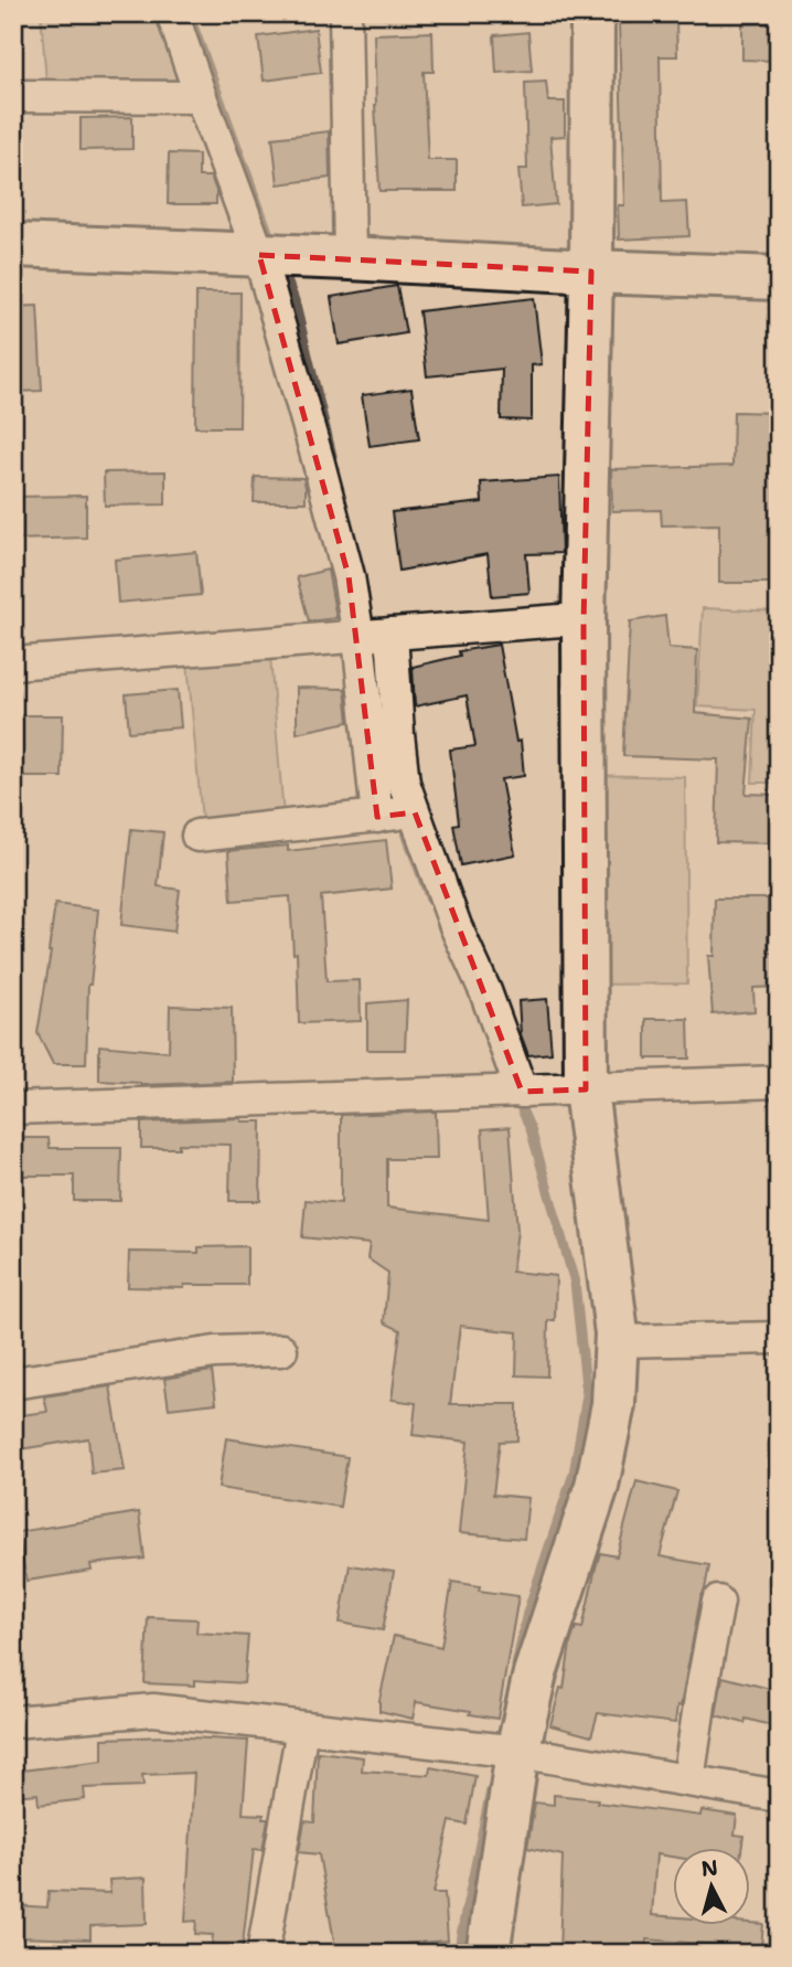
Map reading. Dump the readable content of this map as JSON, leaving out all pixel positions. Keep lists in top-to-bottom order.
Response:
{
  "north": "top"
}
